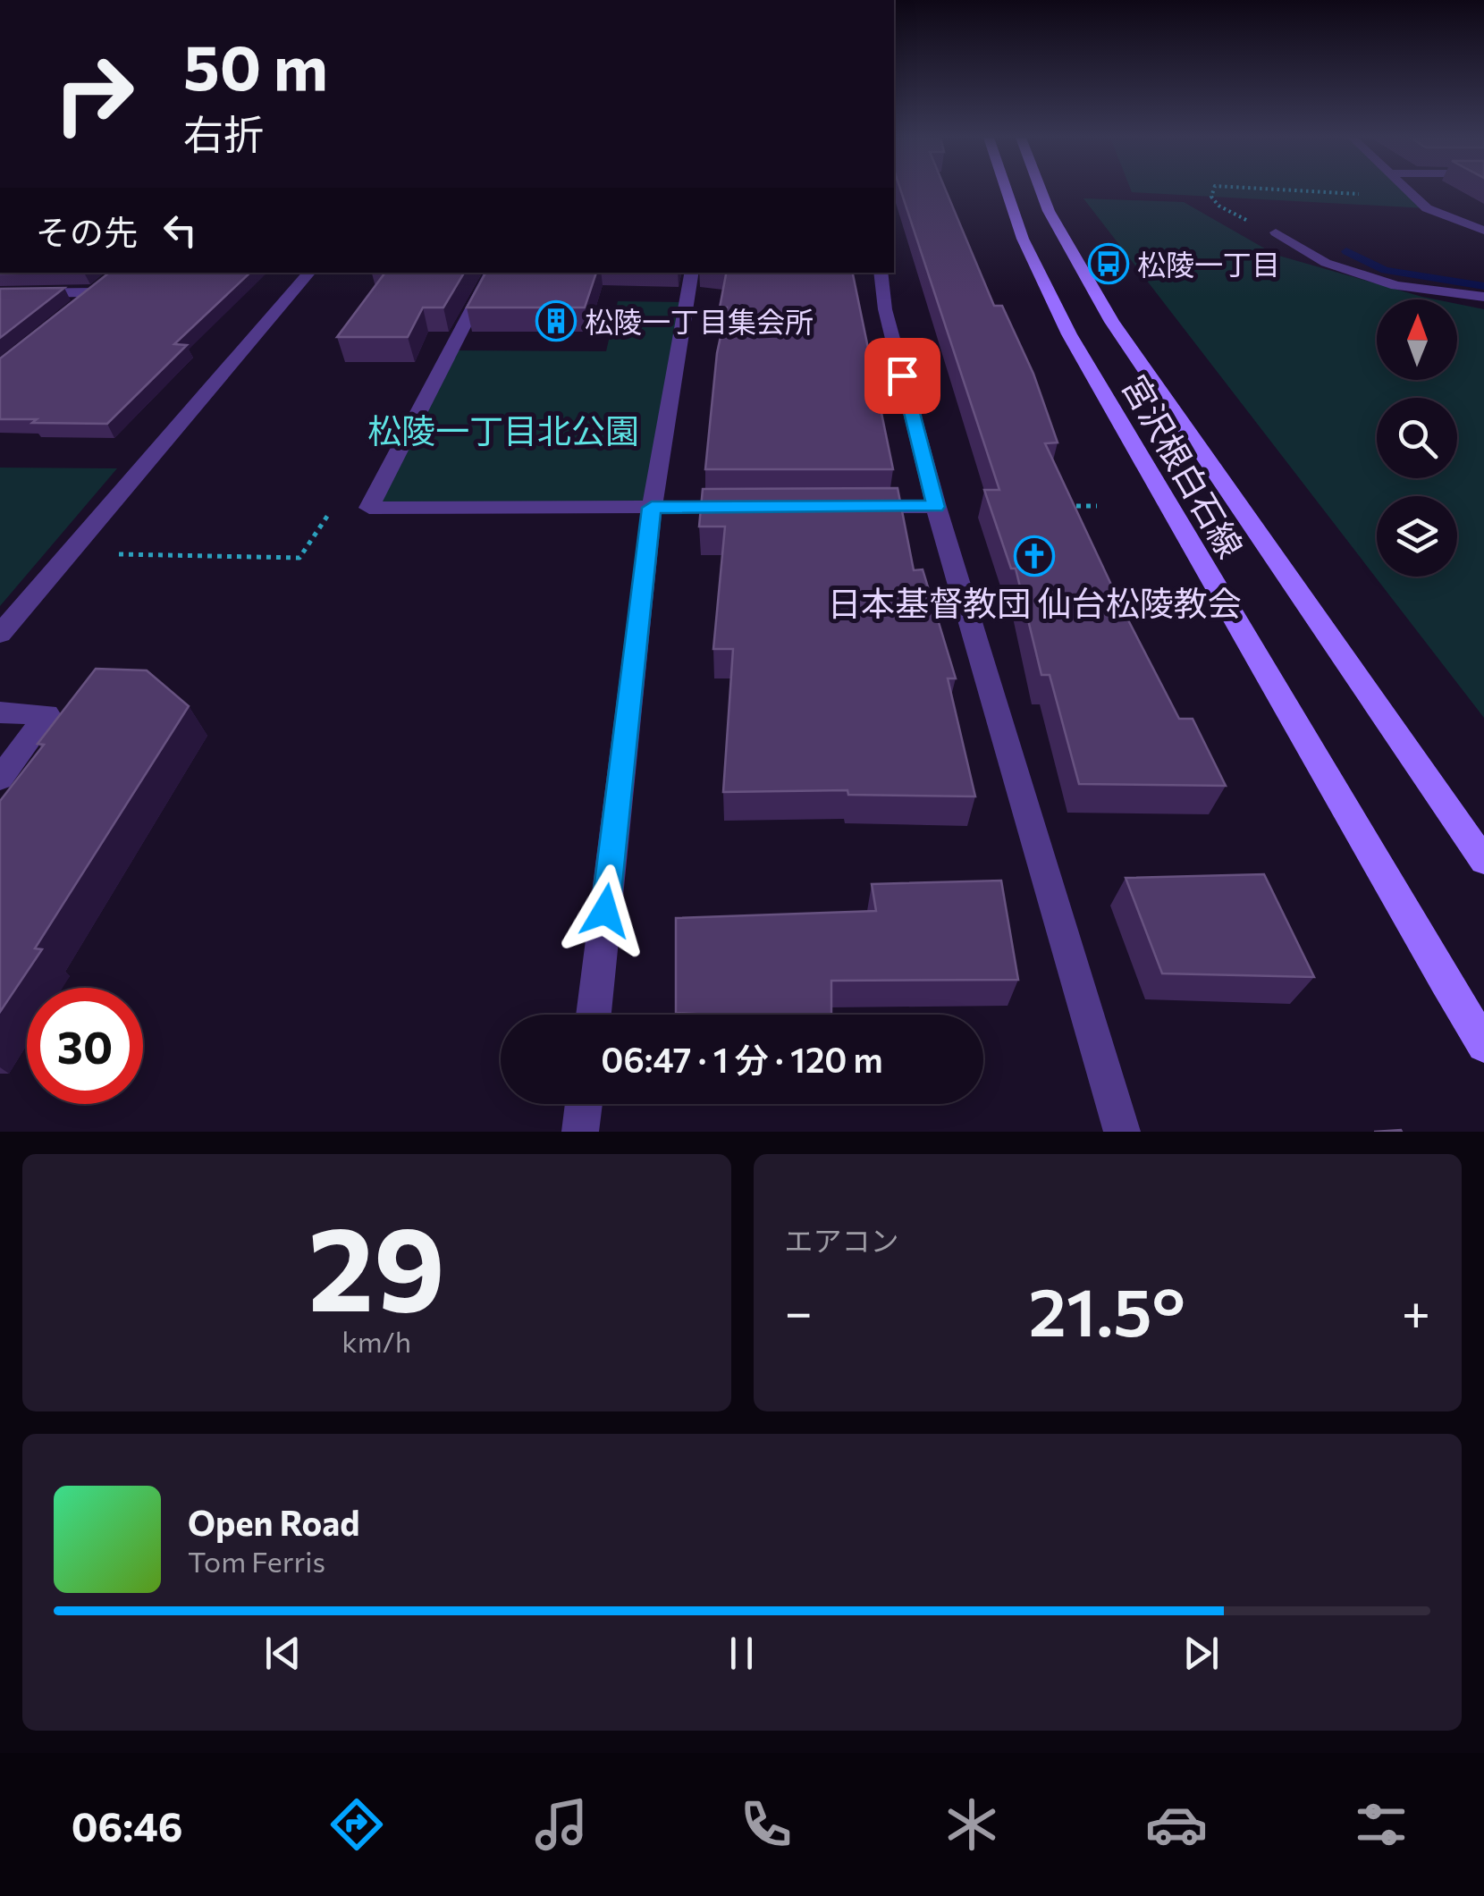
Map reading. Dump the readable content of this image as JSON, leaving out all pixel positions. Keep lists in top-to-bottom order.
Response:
{
  "streets": {
    "street": ["宮沢根白石線"]
  },
  "parks": ["松陵一丁目北公園"],
  "places": {
    "bus stop": ["松陵一丁目"],
    "building": ["松陵一丁目集会所"],
    "church": ["日本基督教団 仙台松陵教会"]
  },
  "north": "top",
  "page": {
    "turn": ["50 m", "右折"],
    "then": "その先",
    "limit": "30",
    "trip": "06:47 · 1 分 · 120 m",
    "tile": [
      ["29", "km/h"],
      "エアコン"
    ],
    "heat": ["−", "21.5°", "+"],
    "song": ["Open Road", "Tom Ferris"],
    "tabs": "06:46"
  }
}
